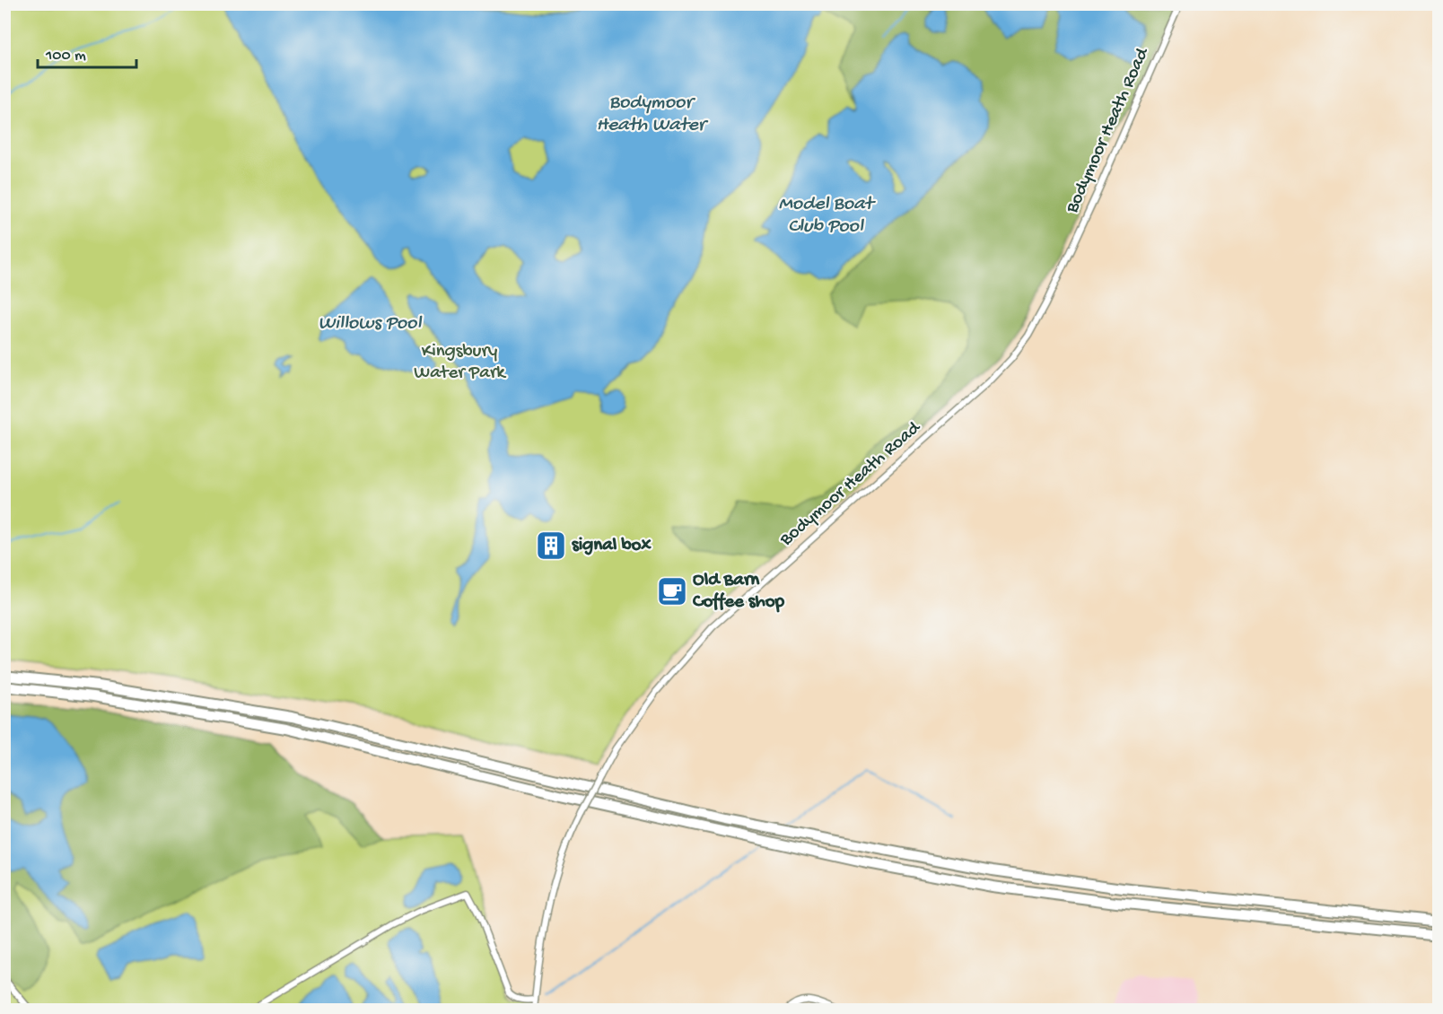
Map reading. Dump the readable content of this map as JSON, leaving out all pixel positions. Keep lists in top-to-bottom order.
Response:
{
  "streets": {
    "street": ["Bodymoor Heath Road"]
  },
  "water": ["Bodymoor Heath Water", "Model Boat Club Pool", "Willows Pool"],
  "parks": ["Kingsbury Water Park"],
  "places": {
    "building": ["signal box"],
    "cafe": ["Old Barn Coffee shop"]
  },
  "scale_bar": "100 m"
}
